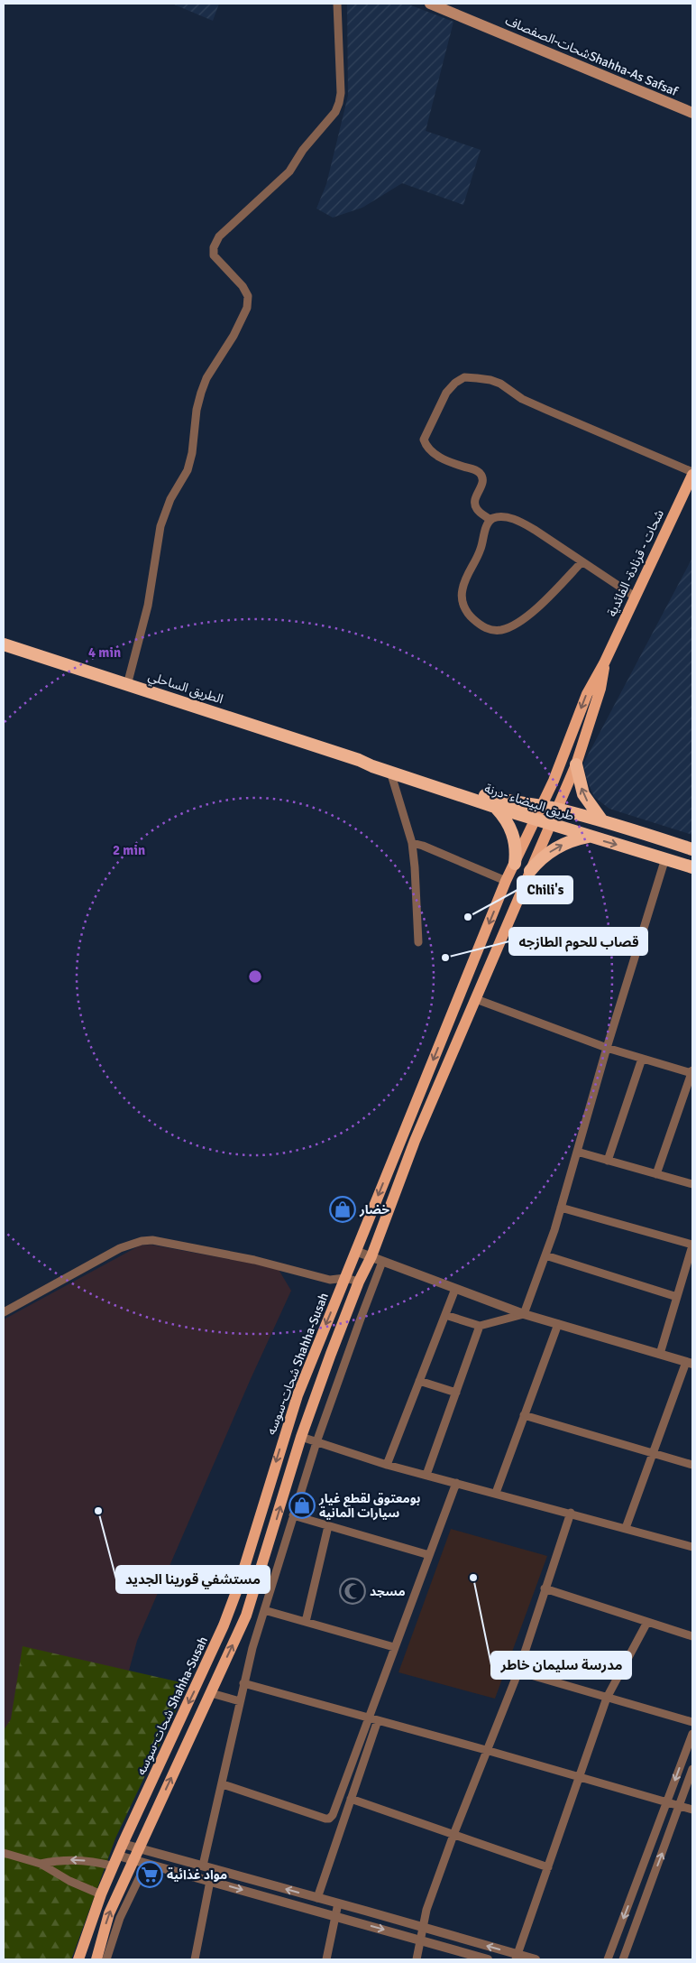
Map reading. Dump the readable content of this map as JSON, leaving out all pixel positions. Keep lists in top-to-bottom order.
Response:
{
  "streets": {
    "highway": ["الطريق الساحلي", "طريق البيضاء -درنة"],
    "main road": ["شحات-الصفصافShahha-As Safsaf", "شحات - قرنادة- الفائدية", "شحات-سوسه Shahha-Susah"]
  },
  "crossings": [
    ["شحات - قرنادة- الفائدية", "شحات-سوسه Shahha-Susah"],
    ["الطريق الساحلي", "طريق البيضاء -درنة"],
    ["طريق البيضاء -درنة", "شحات-سوسه Shahha-Susah"]
  ],
  "places": {
    "other": [
      "Chili's",
      "قصاب للحوم الطازجه",
      "مستشفي قورينا الجديد",
      "مدرسة سليمان خاطر"
    ],
    "shop": ["خضار", "بومعتوق لقطع غيار سيارات المانية"],
    "mosque": ["مسجد"],
    "supermarket": ["مواد غذائية"]
  },
  "rings": ["4 min", "2 min"]
}
